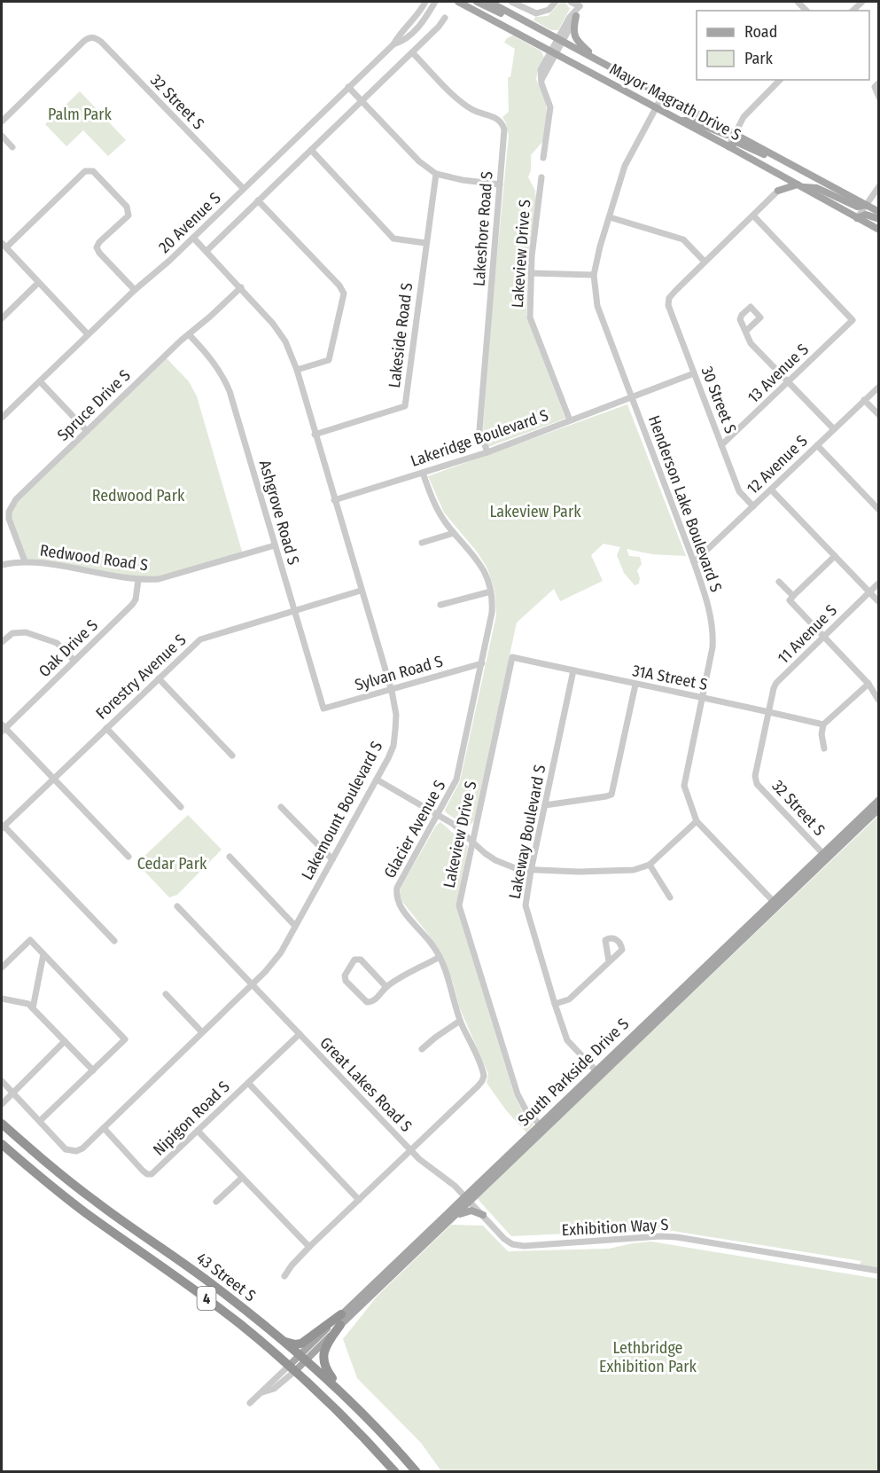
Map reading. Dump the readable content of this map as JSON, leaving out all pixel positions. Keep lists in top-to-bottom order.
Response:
{
  "streets": {
    "highway": ["43 Street S", "4"],
    "main road": ["Mayor Magrath Drive S", "South Parkside Drive S"],
    "street": [
      "32 Street S",
      "20 Avenue S",
      "Lakeshore Road S",
      "Lakeview Drive S",
      "Lakeside Road S",
      "13 Avenue S",
      "30 Street S",
      "Spruce Drive S",
      "Lakeridge Boulevard S",
      "12 Avenue S",
      "Henderson Lake Boulevard S",
      "Ashgrove Road S",
      "Redwood Road S",
      "11 Avenue S",
      "Oak Drive S",
      "Sylvan Road S",
      "Forestry Avenue S",
      "31A Street S",
      "Lakemount Boulevard S",
      "Glacier Avenue S",
      "Lakeway Boulevard S",
      "Great Lakes Road S",
      "Nipigon Road S",
      "Exhibition Way S"
    ]
  },
  "crossings": [
    ["32 Street S", "20 Avenue S"],
    ["32 Street S", "11 Avenue S"],
    ["32 Street S", "31A Street S"],
    ["32 Street S", "South Parkside Drive S"],
    ["Mayor Magrath Drive S", "Henderson Lake Boulevard S"],
    ["20 Avenue S", "Lakeshore Road S"],
    ["20 Avenue S", "Lakemount Boulevard S"],
    ["Lakeshore Road S", "Lakeridge Boulevard S"],
    ["Lakeview Drive S", "Lakeridge Boulevard S"],
    ["Lakeview Drive S", "31A Street S"],
    ["Lakeview Drive S", "South Parkside Drive S"],
    ["Lakeside Road S", "Lakemount Boulevard S"],
    ["13 Avenue S", "30 Street S"],
    ["30 Street S", "Lakeridge Boulevard S"],
    ["30 Street S", "12 Avenue S"],
    ["Spruce Drive S", "Ashgrove Road S"],
    ["Spruce Drive S", "Redwood Road S"],
    ["Spruce Drive S", "Lakemount Boulevard S"],
    ["Lakeridge Boulevard S", "Henderson Lake Boulevard S"],
    ["Lakeridge Boulevard S", "Lakemount Boulevard S"],
    ["Lakeridge Boulevard S", "Glacier Avenue S"],
    ["12 Avenue S", "Henderson Lake Boulevard S"],
    ["Henderson Lake Boulevard S", "31A Street S"],
    ["Henderson Lake Boulevard S", "South Parkside Drive S"],
    ["Ashgrove Road S", "Redwood Road S"],
    ["Ashgrove Road S", "Sylvan Road S"],
    ["Ashgrove Road S", "Forestry Avenue S"],
    ["Redwood Road S", "Oak Drive S"],
    ["11 Avenue S", "31A Street S"],
    ["Sylvan Road S", "Lakemount Boulevard S"],
    ["Sylvan Road S", "Glacier Avenue S"],
    ["Forestry Avenue S", "Lakemount Boulevard S"],
    ["31A Street S", "Lakeway Boulevard S"],
    ["Lakemount Boulevard S", "Great Lakes Road S"],
    ["Lakemount Boulevard S", "Nipigon Road S"],
    ["Glacier Avenue S", "Great Lakes Road S"],
    ["Lakeway Boulevard S", "South Parkside Drive S"],
    ["South Parkside Drive S", "Great Lakes Road S"],
    ["South Parkside Drive S", "Exhibition Way S"],
    ["South Parkside Drive S", "43 Street S"],
    ["Great Lakes Road S", "Nipigon Road S"],
    ["Great Lakes Road S", "Exhibition Way S"]
  ],
  "parks": [
    "Palm Park",
    "Redwood Park",
    "Lakeview Park",
    "Cedar Park",
    "Lethbridge Exhibition Park"
  ],
  "legend": ["Road", "Park"]
}
